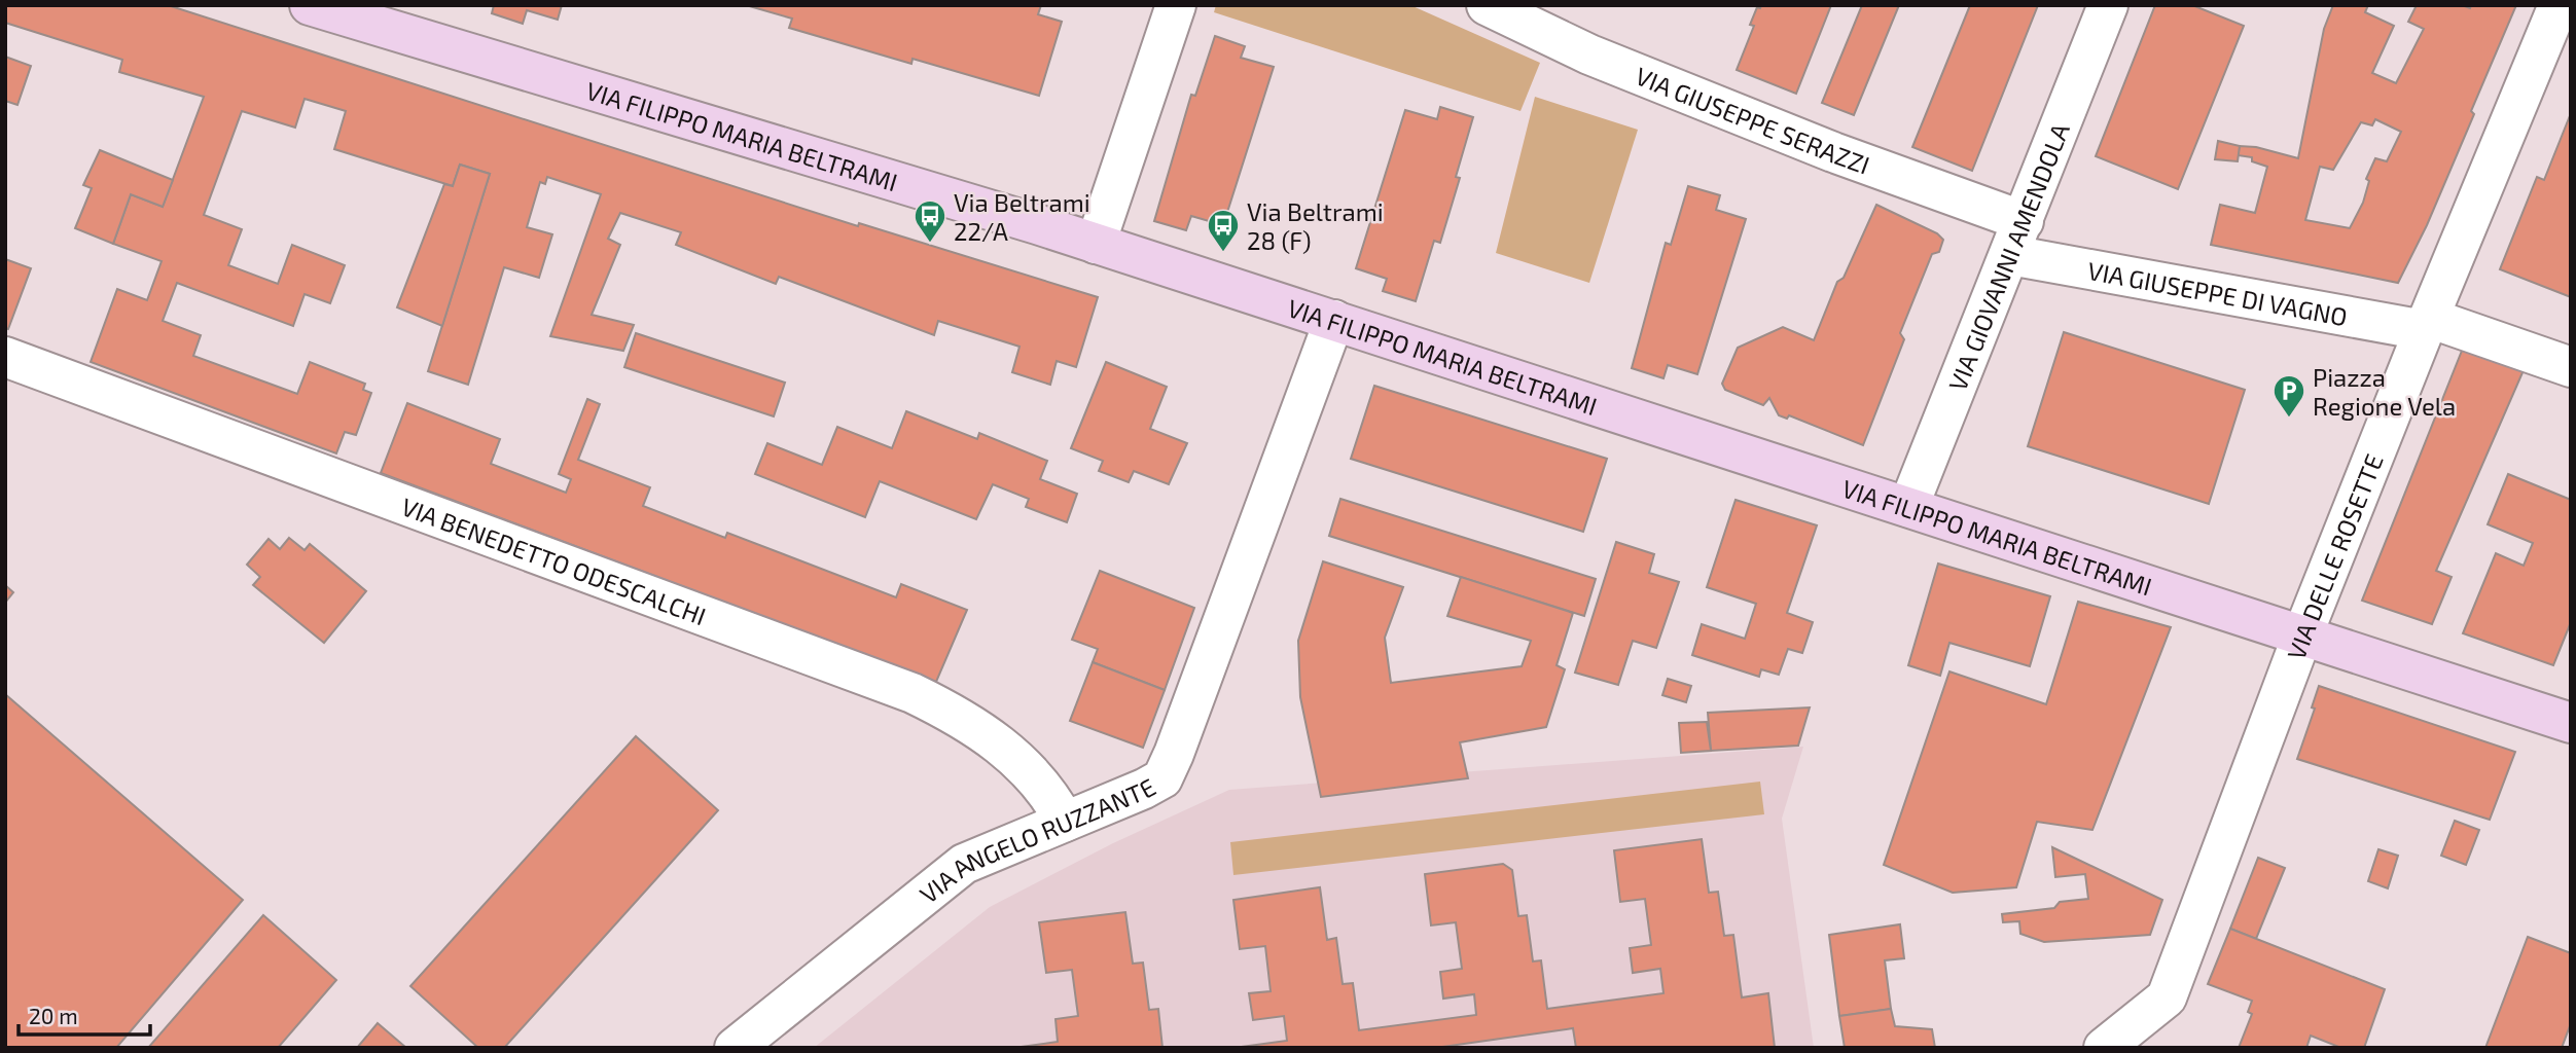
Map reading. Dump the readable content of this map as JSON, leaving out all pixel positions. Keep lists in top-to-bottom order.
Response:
{
  "streets": {
    "street": [
      "VIA GIUSEPPE SERAZZI",
      "VIA FILIPPO MARIA BELTRAMI",
      "VIA GIOVANNI AMENDOLA",
      "VIA GIUSEPPE DI VAGNO",
      "VIA DELLE ROSETTE",
      "VIA BENEDETTO ODESCALCHI",
      "VIA ANGELO RUZZANTE"
    ]
  },
  "crossings": [
    ["VIA GIUSEPPE SERAZZI", "VIA GIOVANNI AMENDOLA"],
    ["VIA GIUSEPPE SERAZZI", "VIA GIUSEPPE DI VAGNO"],
    ["VIA FILIPPO MARIA BELTRAMI", "VIA GIOVANNI AMENDOLA"],
    ["VIA FILIPPO MARIA BELTRAMI", "VIA DELLE ROSETTE"],
    ["VIA FILIPPO MARIA BELTRAMI", "VIA ANGELO RUZZANTE"],
    ["VIA GIOVANNI AMENDOLA", "VIA GIUSEPPE DI VAGNO"],
    ["VIA GIUSEPPE DI VAGNO", "VIA DELLE ROSETTE"],
    ["VIA BENEDETTO ODESCALCHI", "VIA ANGELO RUZZANTE"]
  ],
  "places": {
    "bus stop": ["Via Beltrami 22/A", "Via Beltrami 28 (F)"],
    "parking": ["Piazza Regione Vela"]
  },
  "scale_bar": "20 m"
}
